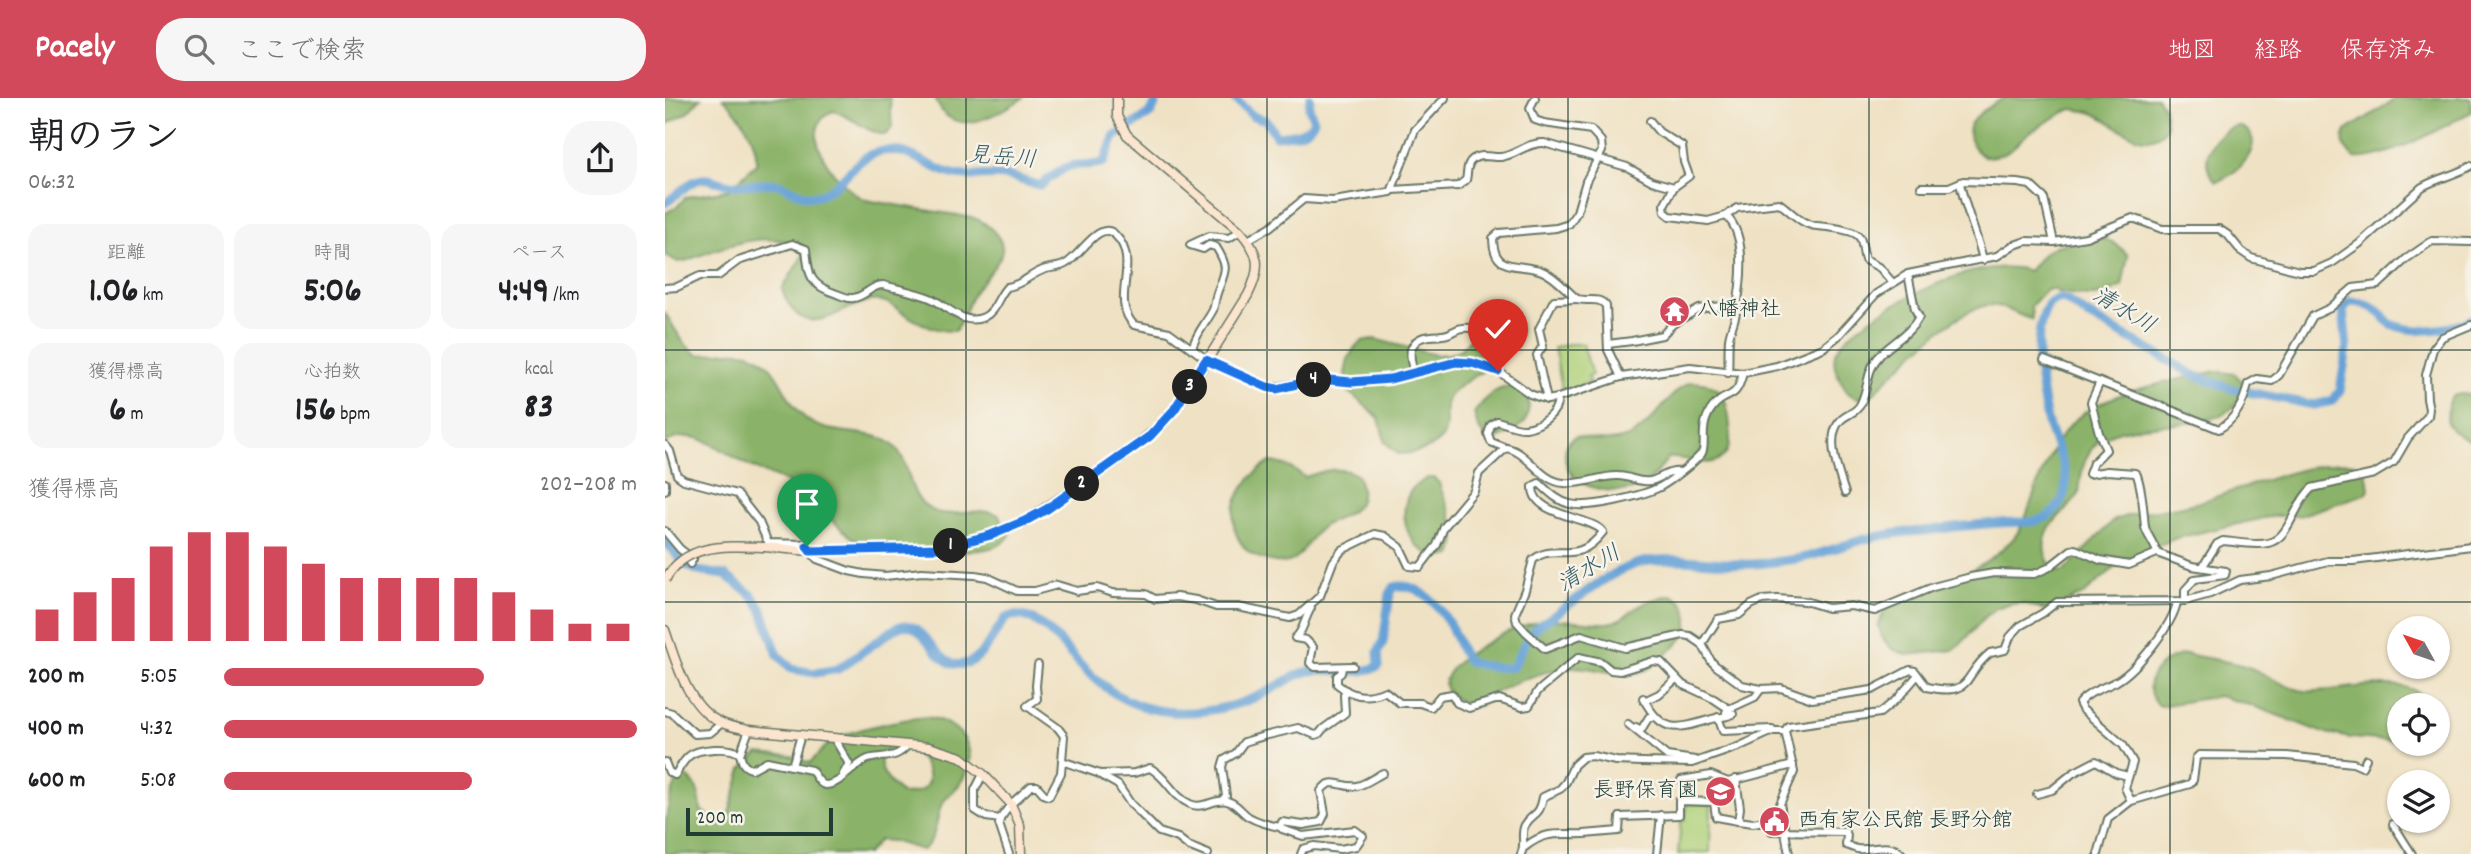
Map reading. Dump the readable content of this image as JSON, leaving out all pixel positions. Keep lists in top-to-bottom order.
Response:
{
  "water": ["見岳川", "清水川"],
  "places": {
    "temple": ["八幡神社"],
    "school or university": ["長野保育園"],
    "public building": ["西有家公民館 長野分館"]
  },
  "scale_bar": "200 m",
  "north": "top left",
  "page": {
    "header": "Pacely",
    "search": "ここで検索",
    "nav": ["地図", "経路", "保存済み"],
    "heading": ["朝のラン", "06:32"],
    "stats": [
      ["距離", "1.06 km"],
      ["時間", "5:06"],
      ["ペース", "4:49 /km"],
      ["獲得標高", "6 m"],
      ["心拍数", "156 bpm"],
      ["kcal", "83"]
    ],
    "pins": [
      "4",
      "3",
      "2",
      "1"
    ],
    "chart": ["獲得標高", "202–208 m"],
    "list": [
      {
        "name": "200 m",
        "note": "5:05"
      },
      {
        "name": "400 m",
        "note": "4:32"
      },
      {
        "name": "600 m",
        "note": "5:08"
      }
    ],
    "scale": "200 m"
  }
}
